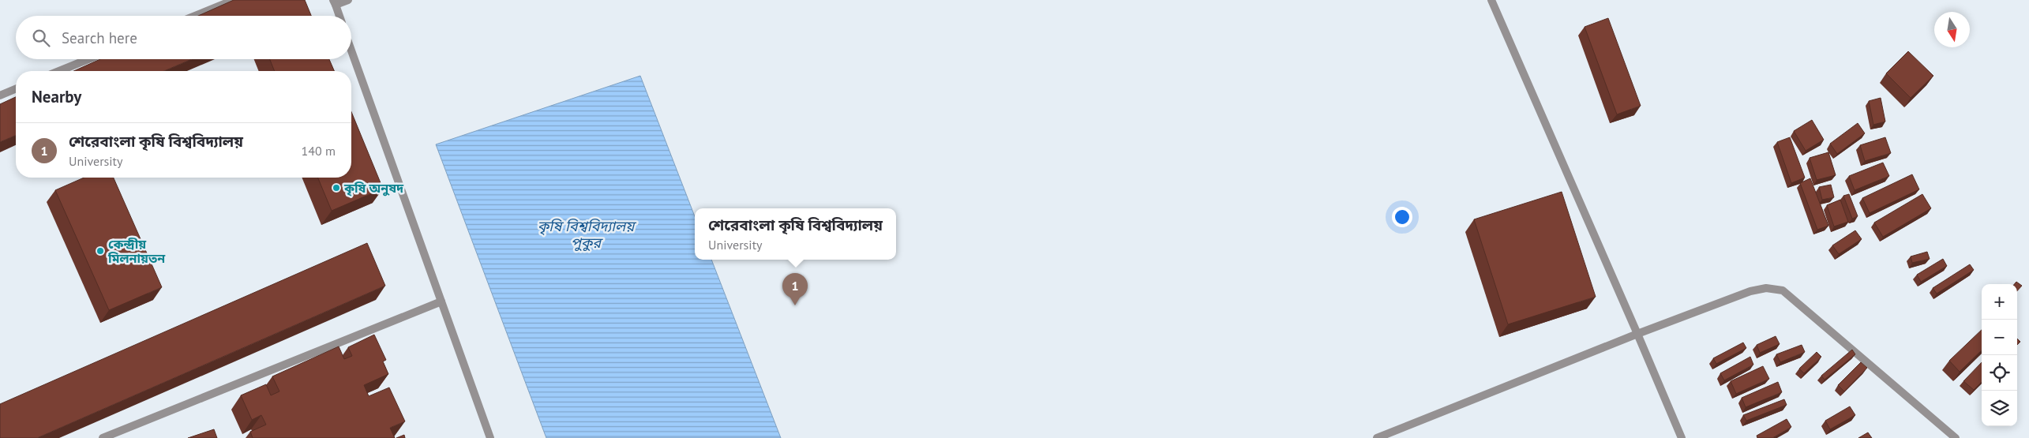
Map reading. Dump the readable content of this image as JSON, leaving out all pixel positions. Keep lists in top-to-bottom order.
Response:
{
  "water": ["কৃষি বিশ্ববিদ্যালয় পুকুর"],
  "places": ["কৃষি অনুষদ", "কেন্দ্রীয় মিলনায়তন"],
  "north": "bottom",
  "page": {
    "search": "Search here",
    "heading": "Nearby",
    "list": [
      {
        "mark": "1",
        "name": "শেরেবাংলা কৃষি বিশ্ববিদ্যালয়",
        "note": "University",
        "value": "140 m"
      }
    ],
    "popup": ["শেরেবাংলা কৃষি বিশ্ববিদ্যালয়", "University"],
    "pins": "1",
    "map_buttons": ["+", "−"]
  }
}
